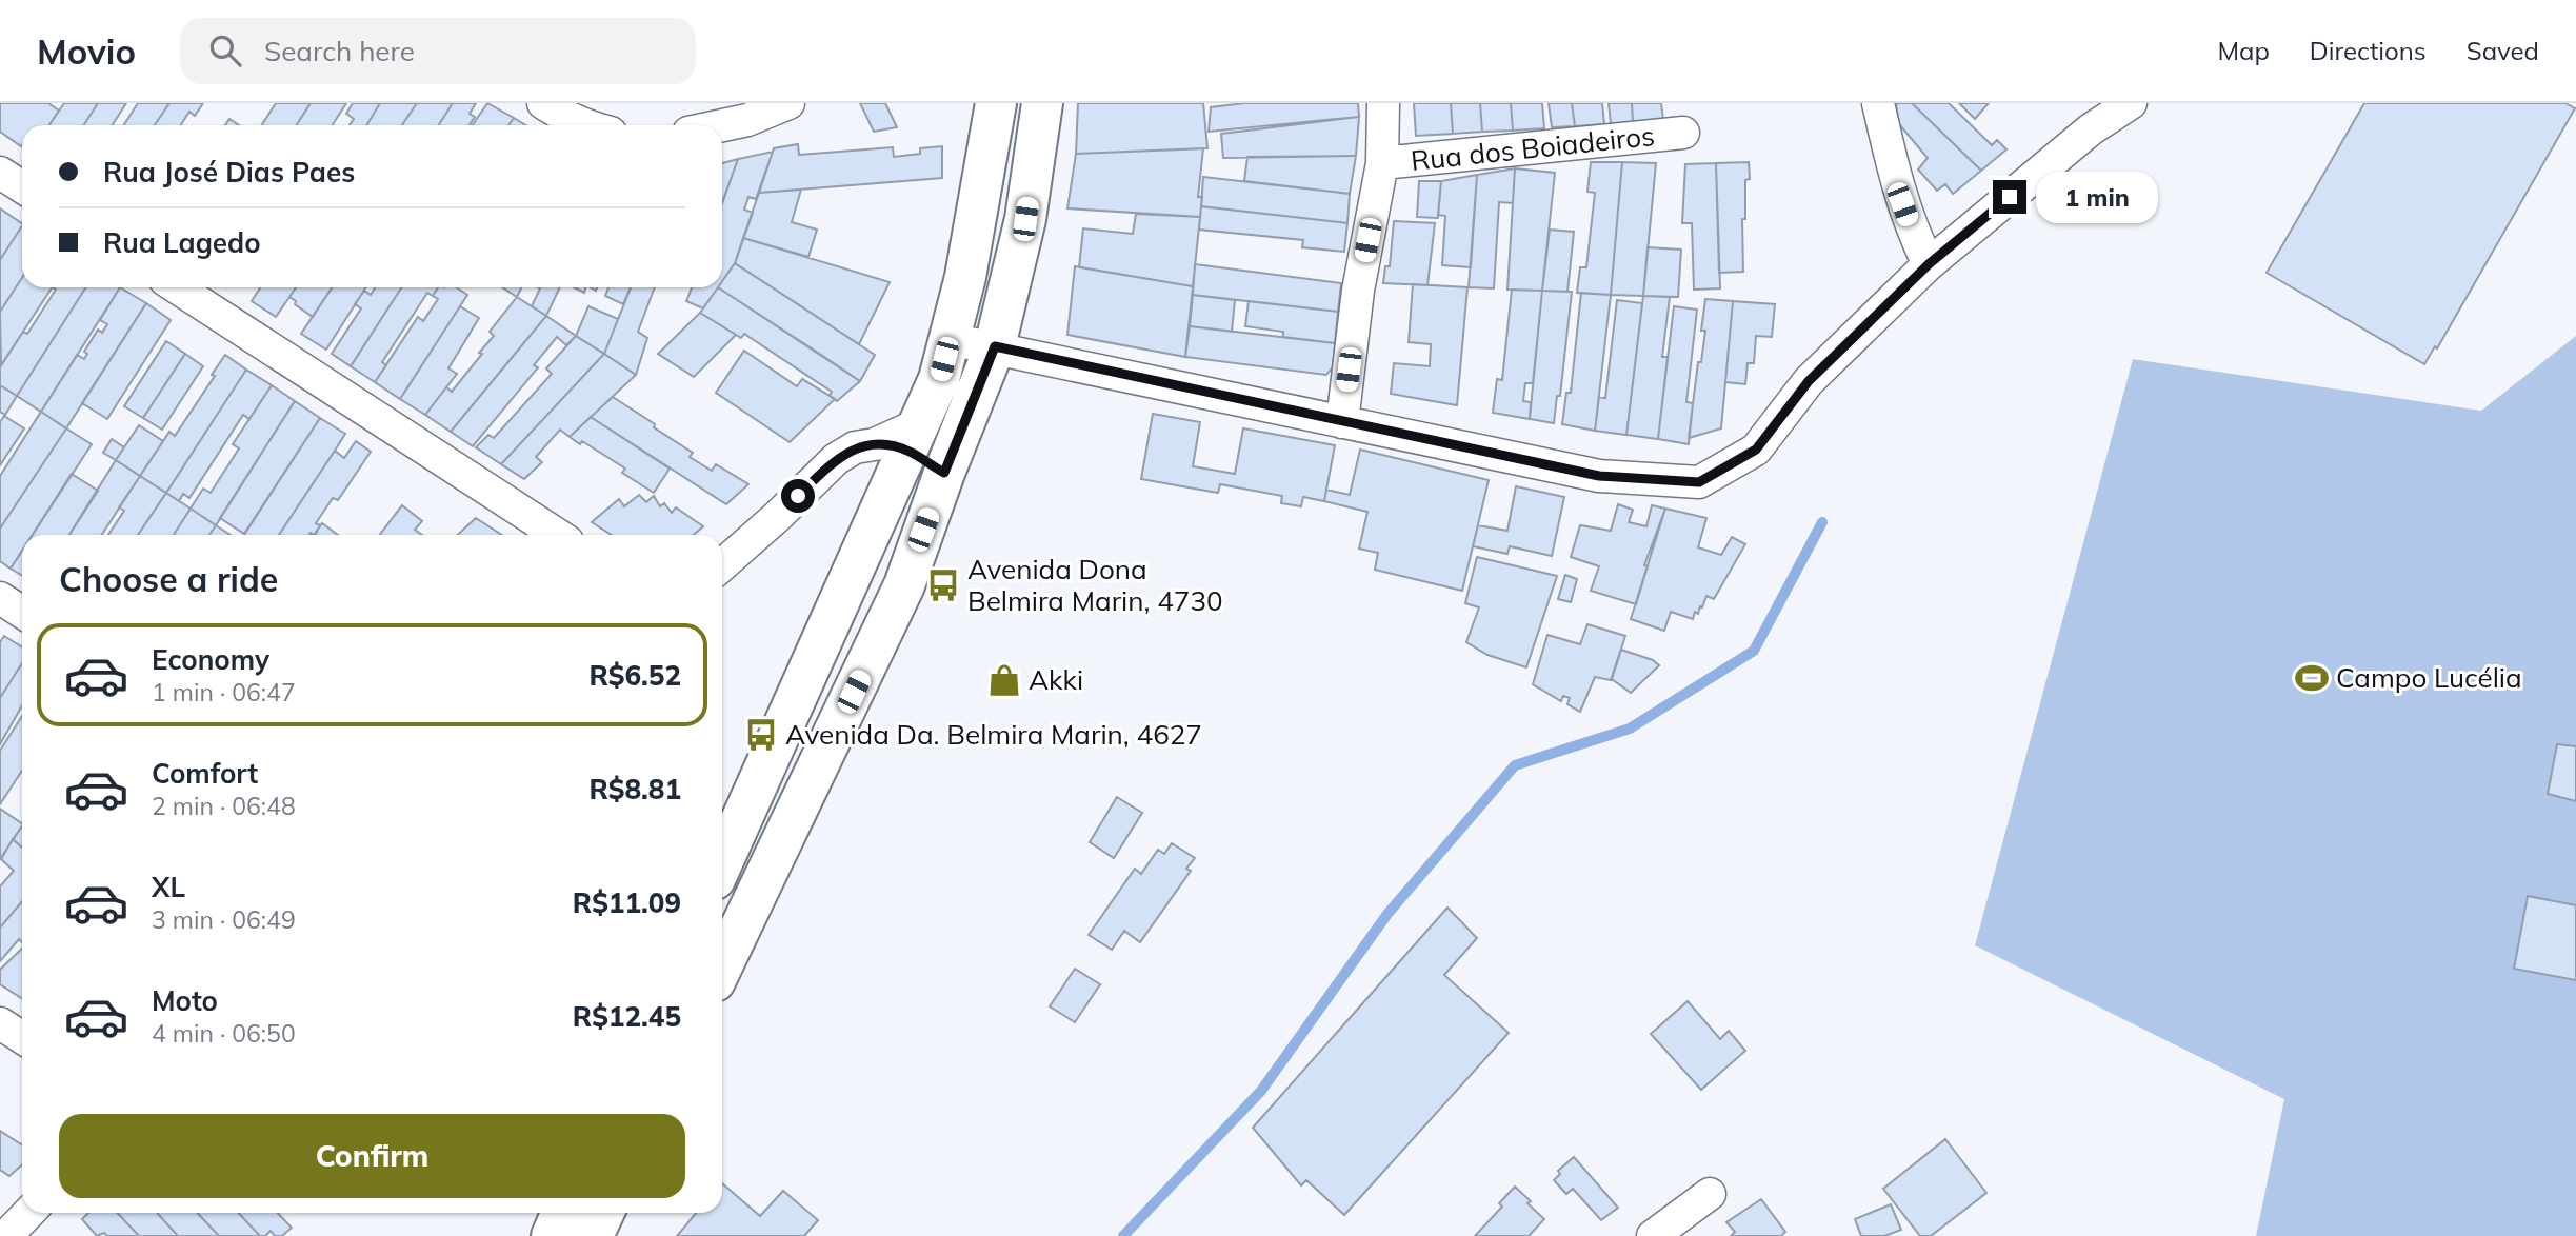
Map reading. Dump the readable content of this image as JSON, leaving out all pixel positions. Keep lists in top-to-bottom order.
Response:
{
  "streets": {
    "street": ["Rua dos Boiadeiros"]
  },
  "places": {
    "bus stop": ["Avenida Dona Belmira Marin, 4730", "Avenida Da. Belmira Marin, 4627"],
    "sports": ["Campo Lucélia"],
    "shop": ["Akki"]
  },
  "page": {
    "header": "Movio",
    "search": "Search here",
    "nav": ["Map", "Directions", "Saved"],
    "banner": ["Rua José Dias Paes", "Rua Lagedo"],
    "bubble": "1 min",
    "heading": "Choose a ride",
    "list": [
      {
        "name": "Economy",
        "note": "1 min · 06:47",
        "value": "R$6.52"
      },
      {
        "name": "Comfort",
        "note": "2 min · 06:48",
        "value": "R$8.81"
      },
      {
        "name": "XL",
        "note": "3 min · 06:49",
        "value": "R$11.09"
      },
      {
        "name": "Moto",
        "note": "4 min · 06:50",
        "value": "R$12.45"
      }
    ],
    "buttons": "Confirm"
  }
}
